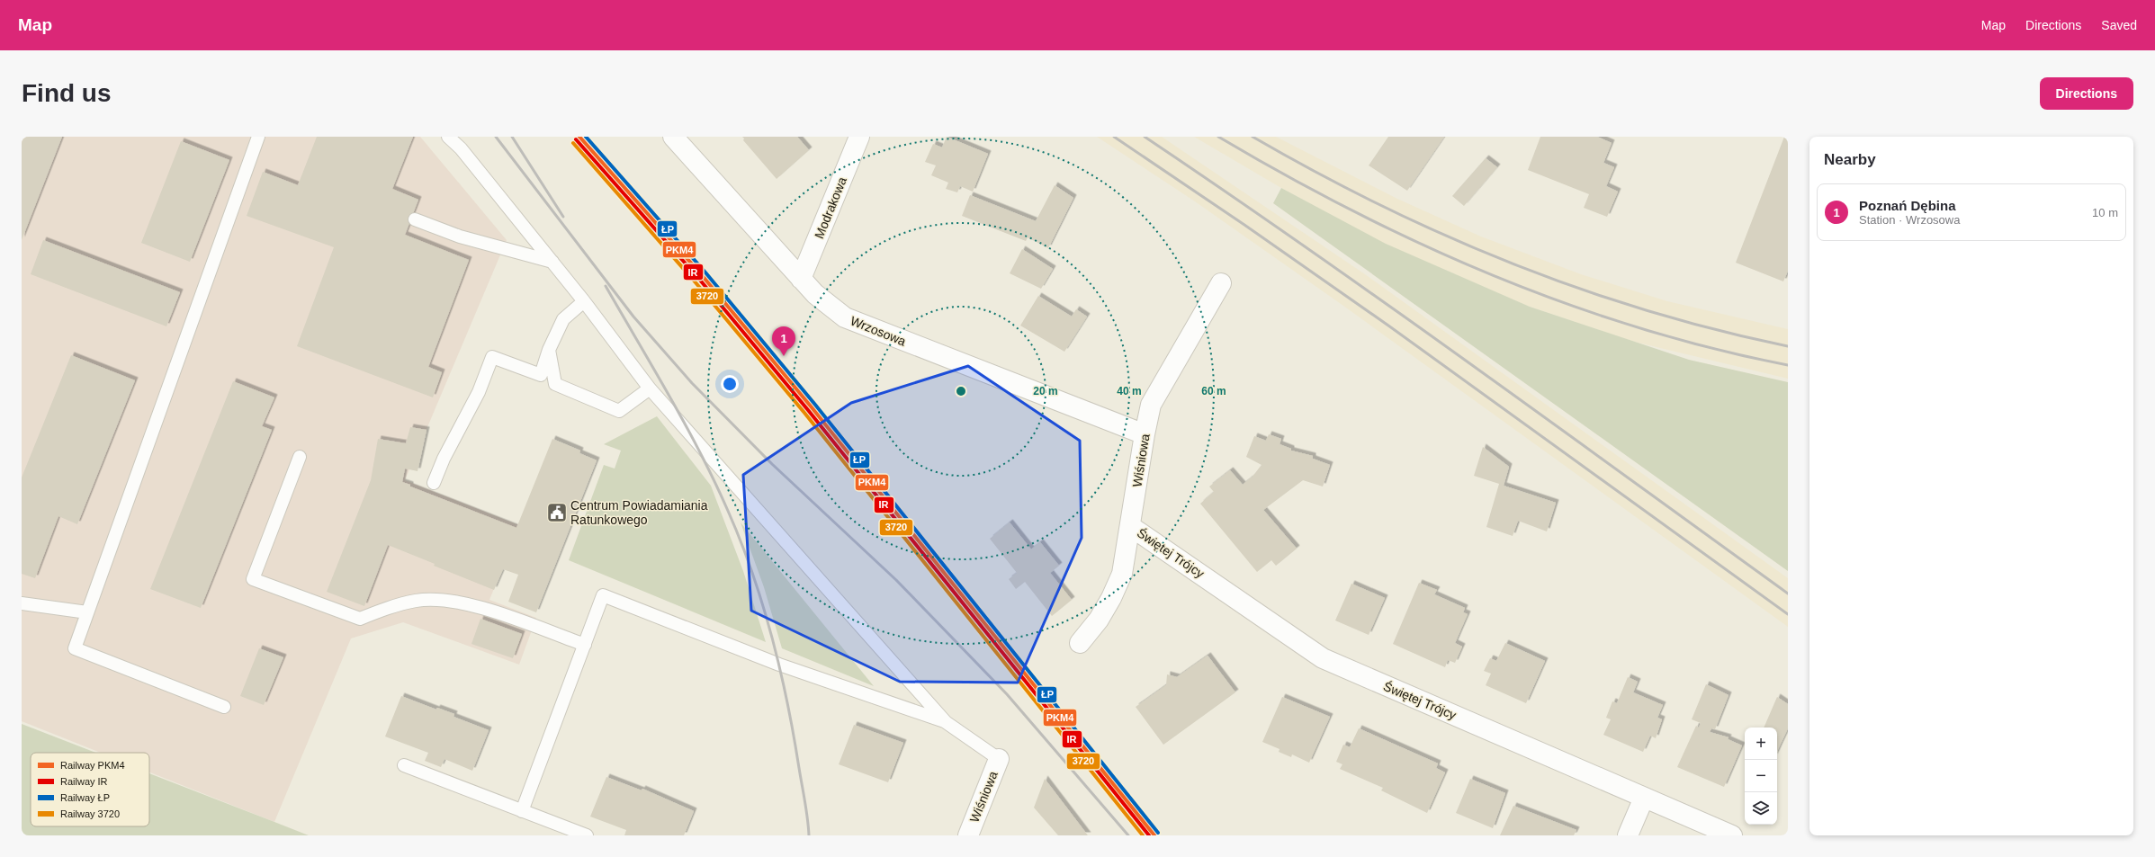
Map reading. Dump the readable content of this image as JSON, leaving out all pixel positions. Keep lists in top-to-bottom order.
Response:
{
  "streets": {
    "street": [
      "Modrakowa",
      "Wrzosowa",
      "Wiśniowa",
      "Świętej Trójcy"
    ]
  },
  "crossings": [
    ["Modrakowa", "Wrzosowa"],
    ["Wrzosowa", "Wiśniowa"],
    ["Wiśniowa", "Świętej Trójcy"]
  ],
  "places": {
    "public building": ["Centrum Powiadamiania Ratunkowego"]
  },
  "lines": [
    "rail line PKM4",
    "rail line ŁP",
    "rail line IR",
    "rail line 3720"
  ],
  "legend": [
    "Railway PKM4",
    "Railway IR",
    "Railway ŁP",
    "Railway 3720"
  ],
  "page": {
    "header": "Map",
    "nav": ["Map", "Directions", "Saved"],
    "buttons": "Directions",
    "title": "Find us",
    "heading": "Nearby",
    "list": [
      {
        "mark": "1",
        "name": "Poznań Dębina",
        "note": "Station · Wrzosowa",
        "value": "10 m"
      }
    ],
    "pins": "1",
    "map_buttons": ["+", "−"]
  },
  "rings": ["20 m", "40 m", "60 m"]
}
